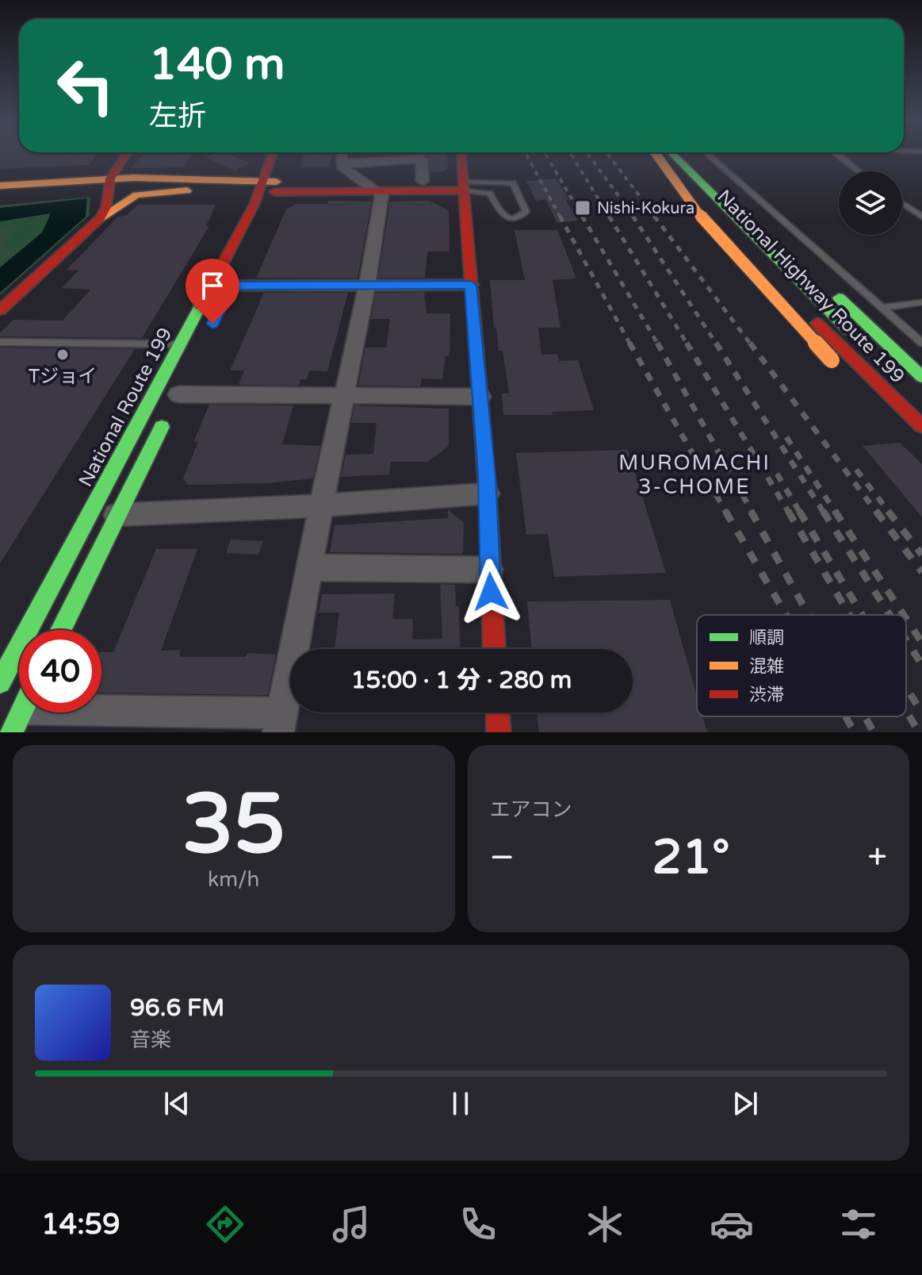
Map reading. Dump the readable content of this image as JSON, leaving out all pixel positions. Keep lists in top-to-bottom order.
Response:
{
  "streets": {
    "main road": ["National Highway Route 199", "National Route 199"]
  },
  "districts": ["MUROMACHI 3-CHOME"],
  "places": {
    "transit": ["Nishi-Kokura"],
    "other": ["Tジョイ"]
  },
  "legend": ["順調", "混雑", "渋滞"],
  "page": {
    "turn": ["140 m", "左折"],
    "limit": "40",
    "trip": "15:00 · 1 分 · 280 m",
    "tile": [
      ["35", "km/h"],
      "エアコン"
    ],
    "heat": ["−", "21°", "+"],
    "song": ["96.6 FM", "音楽"],
    "tabs": "14:59"
  }
}
